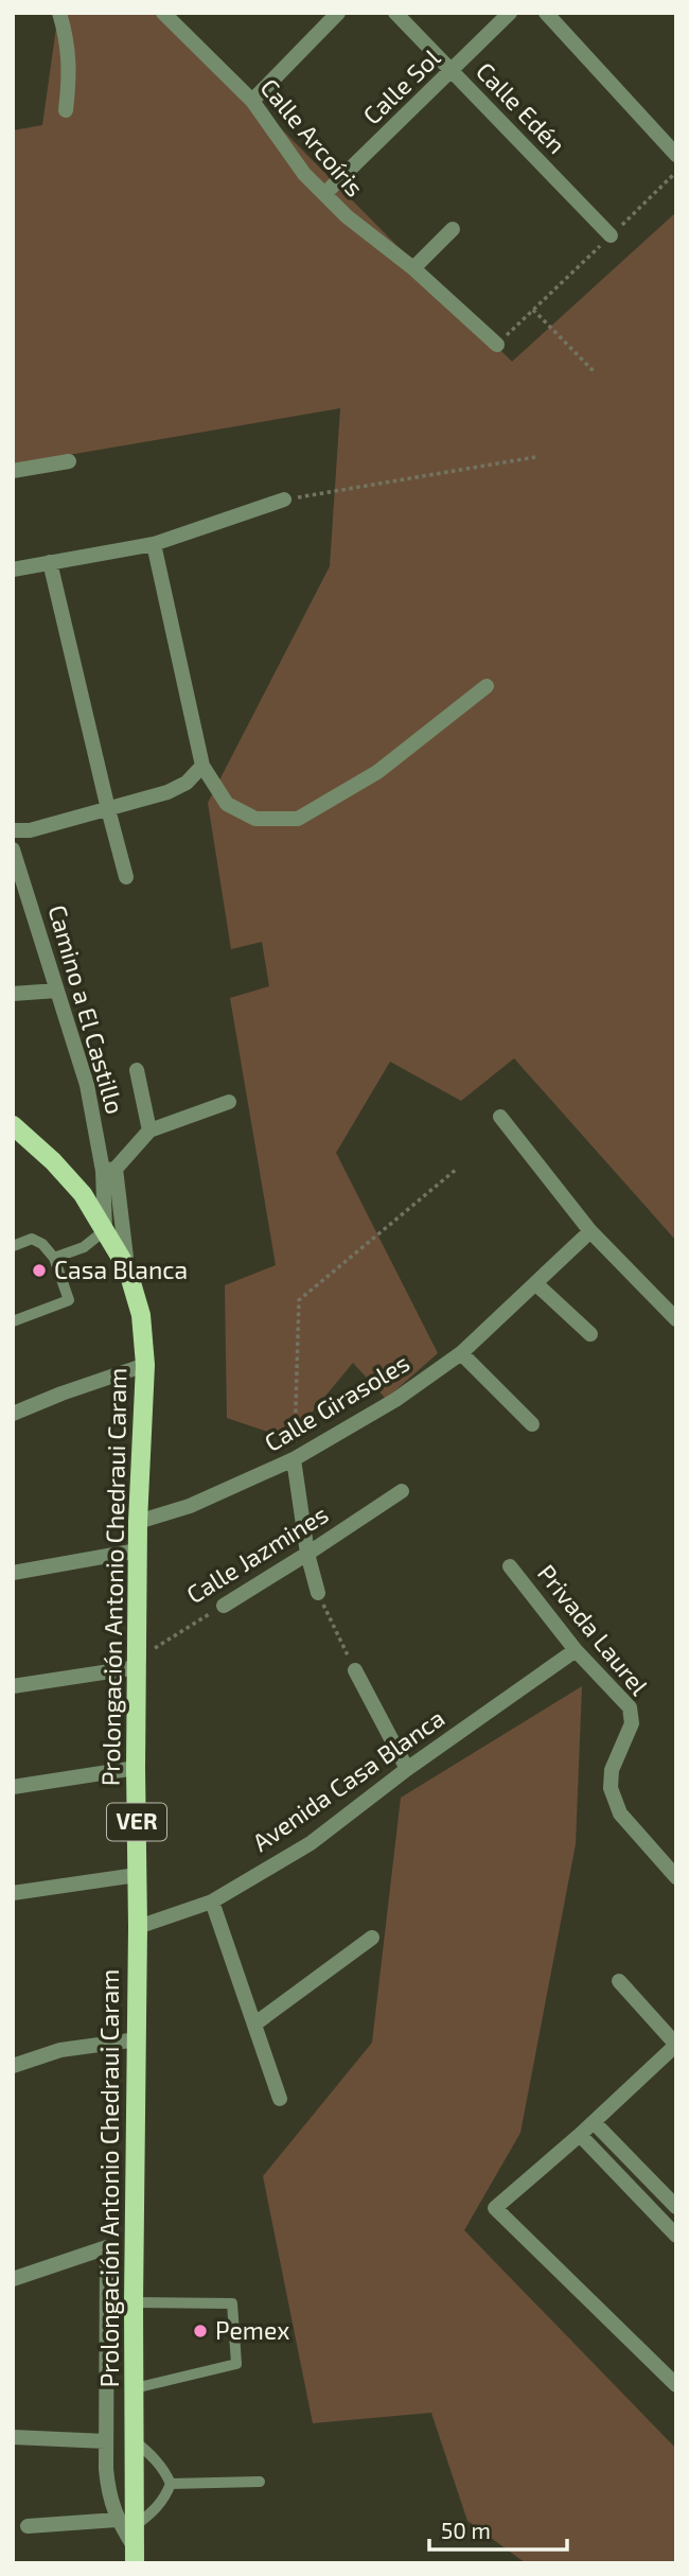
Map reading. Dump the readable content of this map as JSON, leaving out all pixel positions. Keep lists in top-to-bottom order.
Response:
{
  "streets": {
    "main road": ["Prolongación Antonio Chedraui Caram", "VER"],
    "street": [
      "Calle Sol",
      "Calle Edén",
      "Calle Arcoíris",
      "Camino a El Castillo",
      "Calle Girasoles",
      "Calle Jazmines",
      "Privada Laurel",
      "Avenida Casa Blanca"
    ]
  },
  "crossings": [
    ["Calle Sol", "Calle Edén"],
    ["Calle Sol", "Calle Arcoíris"],
    ["Camino a El Castillo", "Prolongación Antonio Chedraui Caram"],
    ["Calle Girasoles", "Prolongación Antonio Chedraui Caram"],
    ["Calle Jazmines", "Prolongación Antonio Chedraui Caram"],
    ["Prolongación Antonio Chedraui Caram", "Avenida Casa Blanca"],
    ["Privada Laurel", "Avenida Casa Blanca"]
  ],
  "places": ["Casa Blanca", "Pemex"],
  "scale_bar": "50 m"
}
